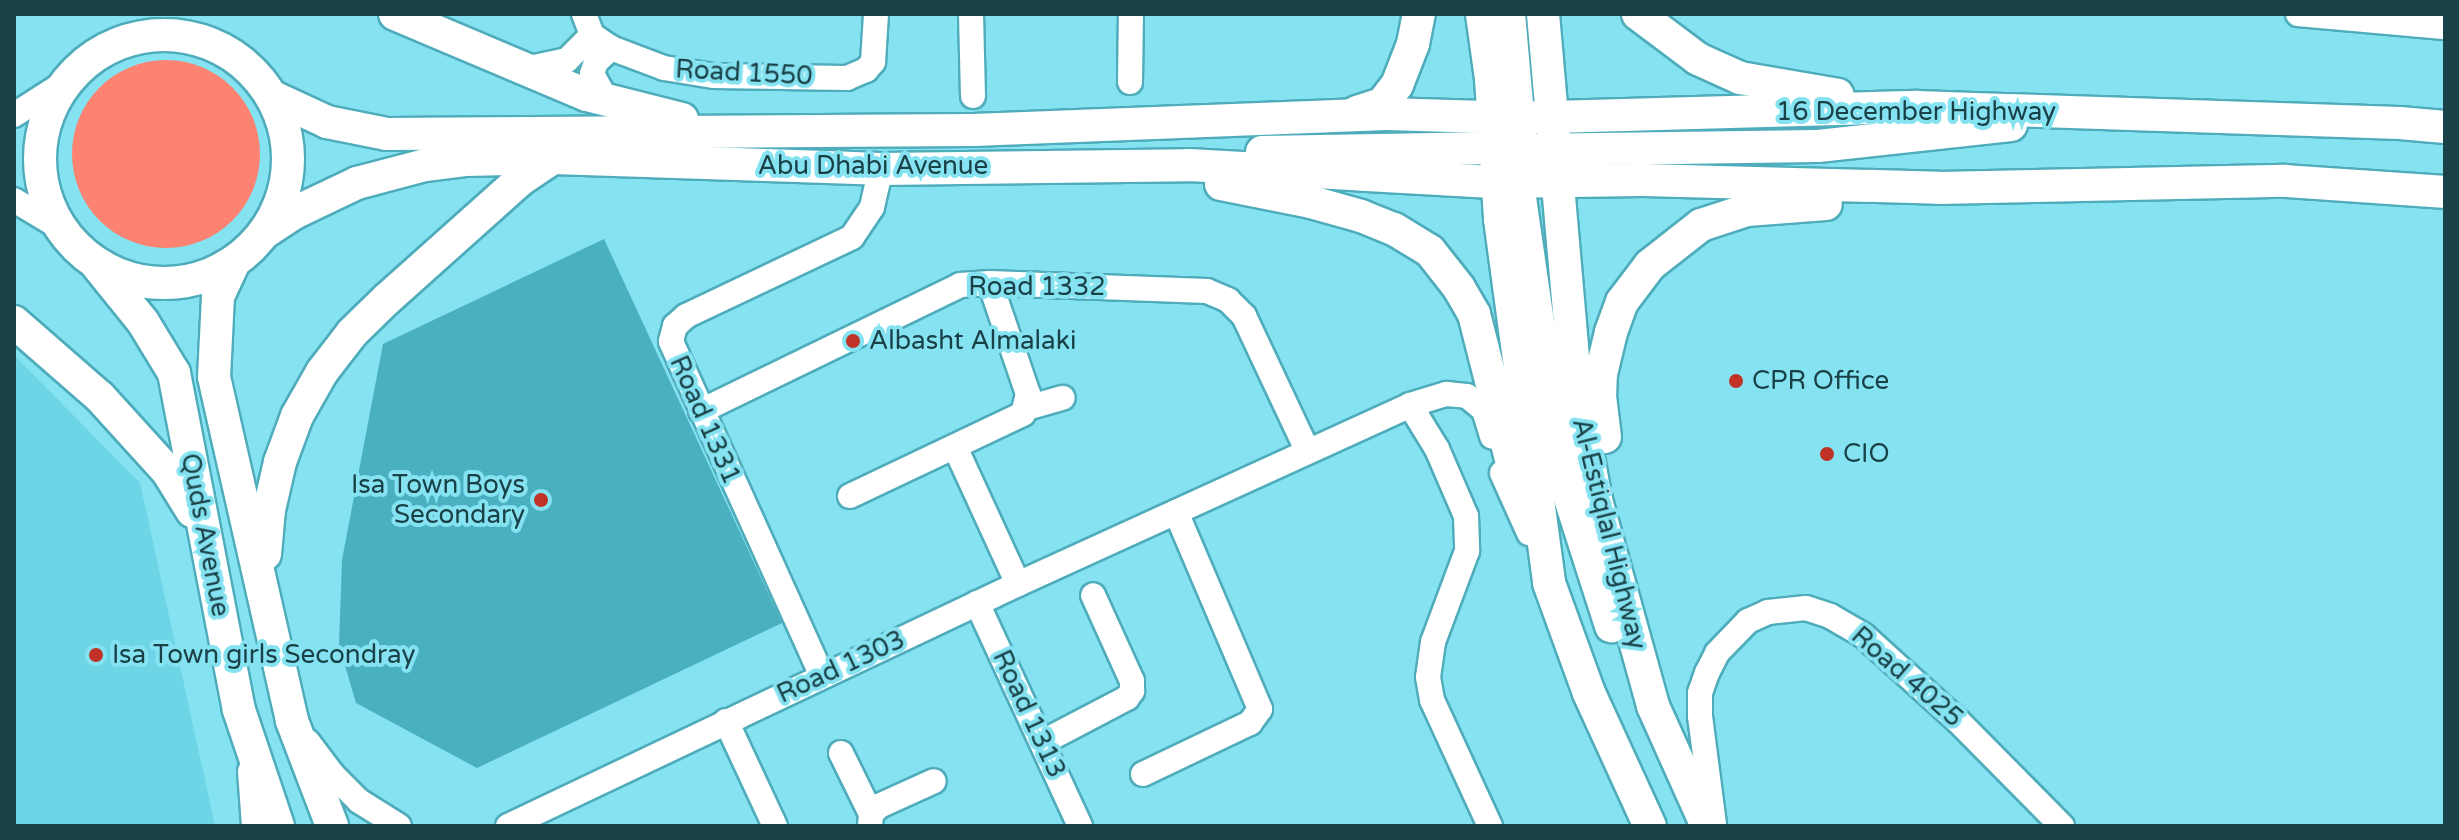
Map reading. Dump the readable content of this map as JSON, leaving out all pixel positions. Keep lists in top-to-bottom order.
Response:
{
  "streets": {
    "main road": [
      "16 December Highway",
      "Abu Dhabi Avenue",
      "Al-Estiqlal Highway",
      "Quds Avenue"
    ],
    "street": [
      "Road 1550",
      "Road 1332",
      "Road 1331",
      "Road 1303",
      "Road 4025",
      "Road 1313"
    ]
  },
  "crossings": [
    ["16 December Highway", "Al-Estiqlal Highway"],
    ["Abu Dhabi Avenue", "Road 1331"],
    ["Abu Dhabi Avenue", "Al-Estiqlal Highway"],
    ["Abu Dhabi Avenue", "Quds Avenue"],
    ["Road 1332", "Road 1331"],
    ["Road 1332", "Road 1303"],
    ["Road 1331", "Road 1303"],
    ["Road 1303", "Road 1313"]
  ],
  "places": [
    "Albasht Almalaki",
    "CPR Office",
    "CIO",
    "Isa Town Boys Secondary",
    "Isa Town girls Secondray"
  ]
}
